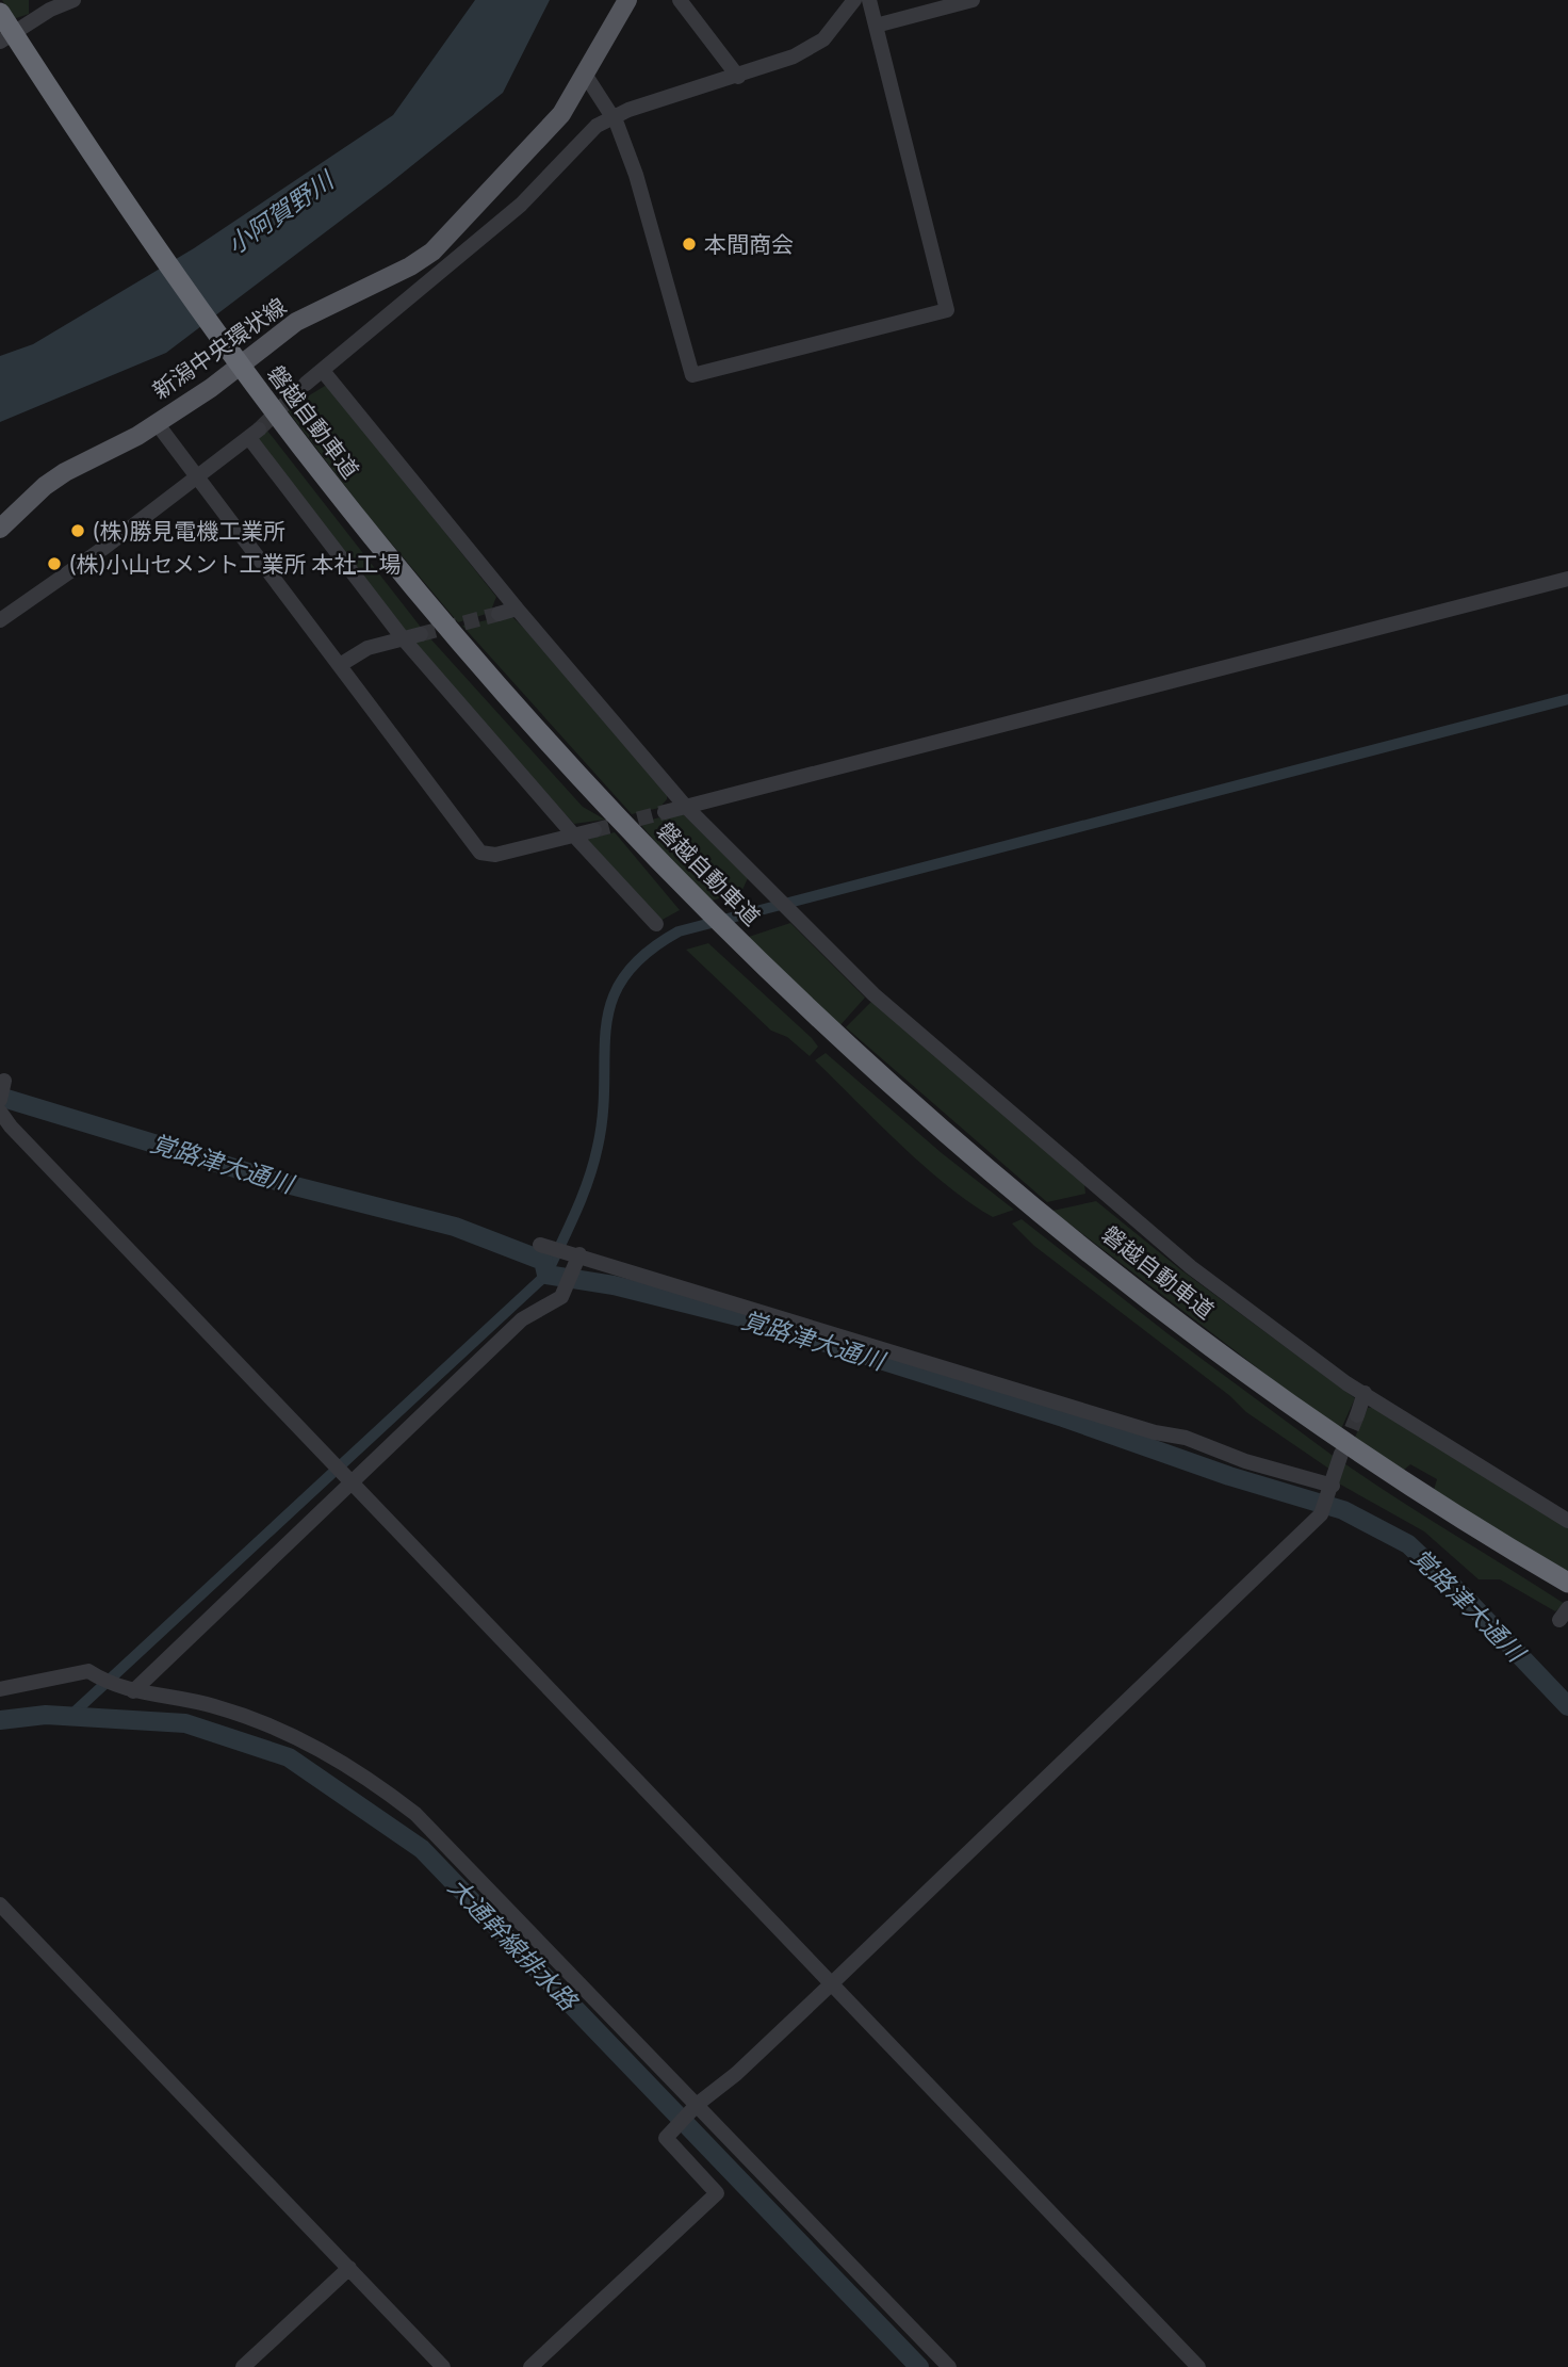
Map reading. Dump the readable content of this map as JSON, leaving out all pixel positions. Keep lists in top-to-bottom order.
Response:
{
  "streets": {
    "highway": ["磐越自動車道"],
    "main road": ["新潟中央環状線"]
  },
  "water": ["小阿賀野川", "覚路津大通川", "大通幹線排水路"],
  "places": ["本間商会", "(株)勝見電機工業所", "(株)小山セメント工業所 本社工場"]
}
